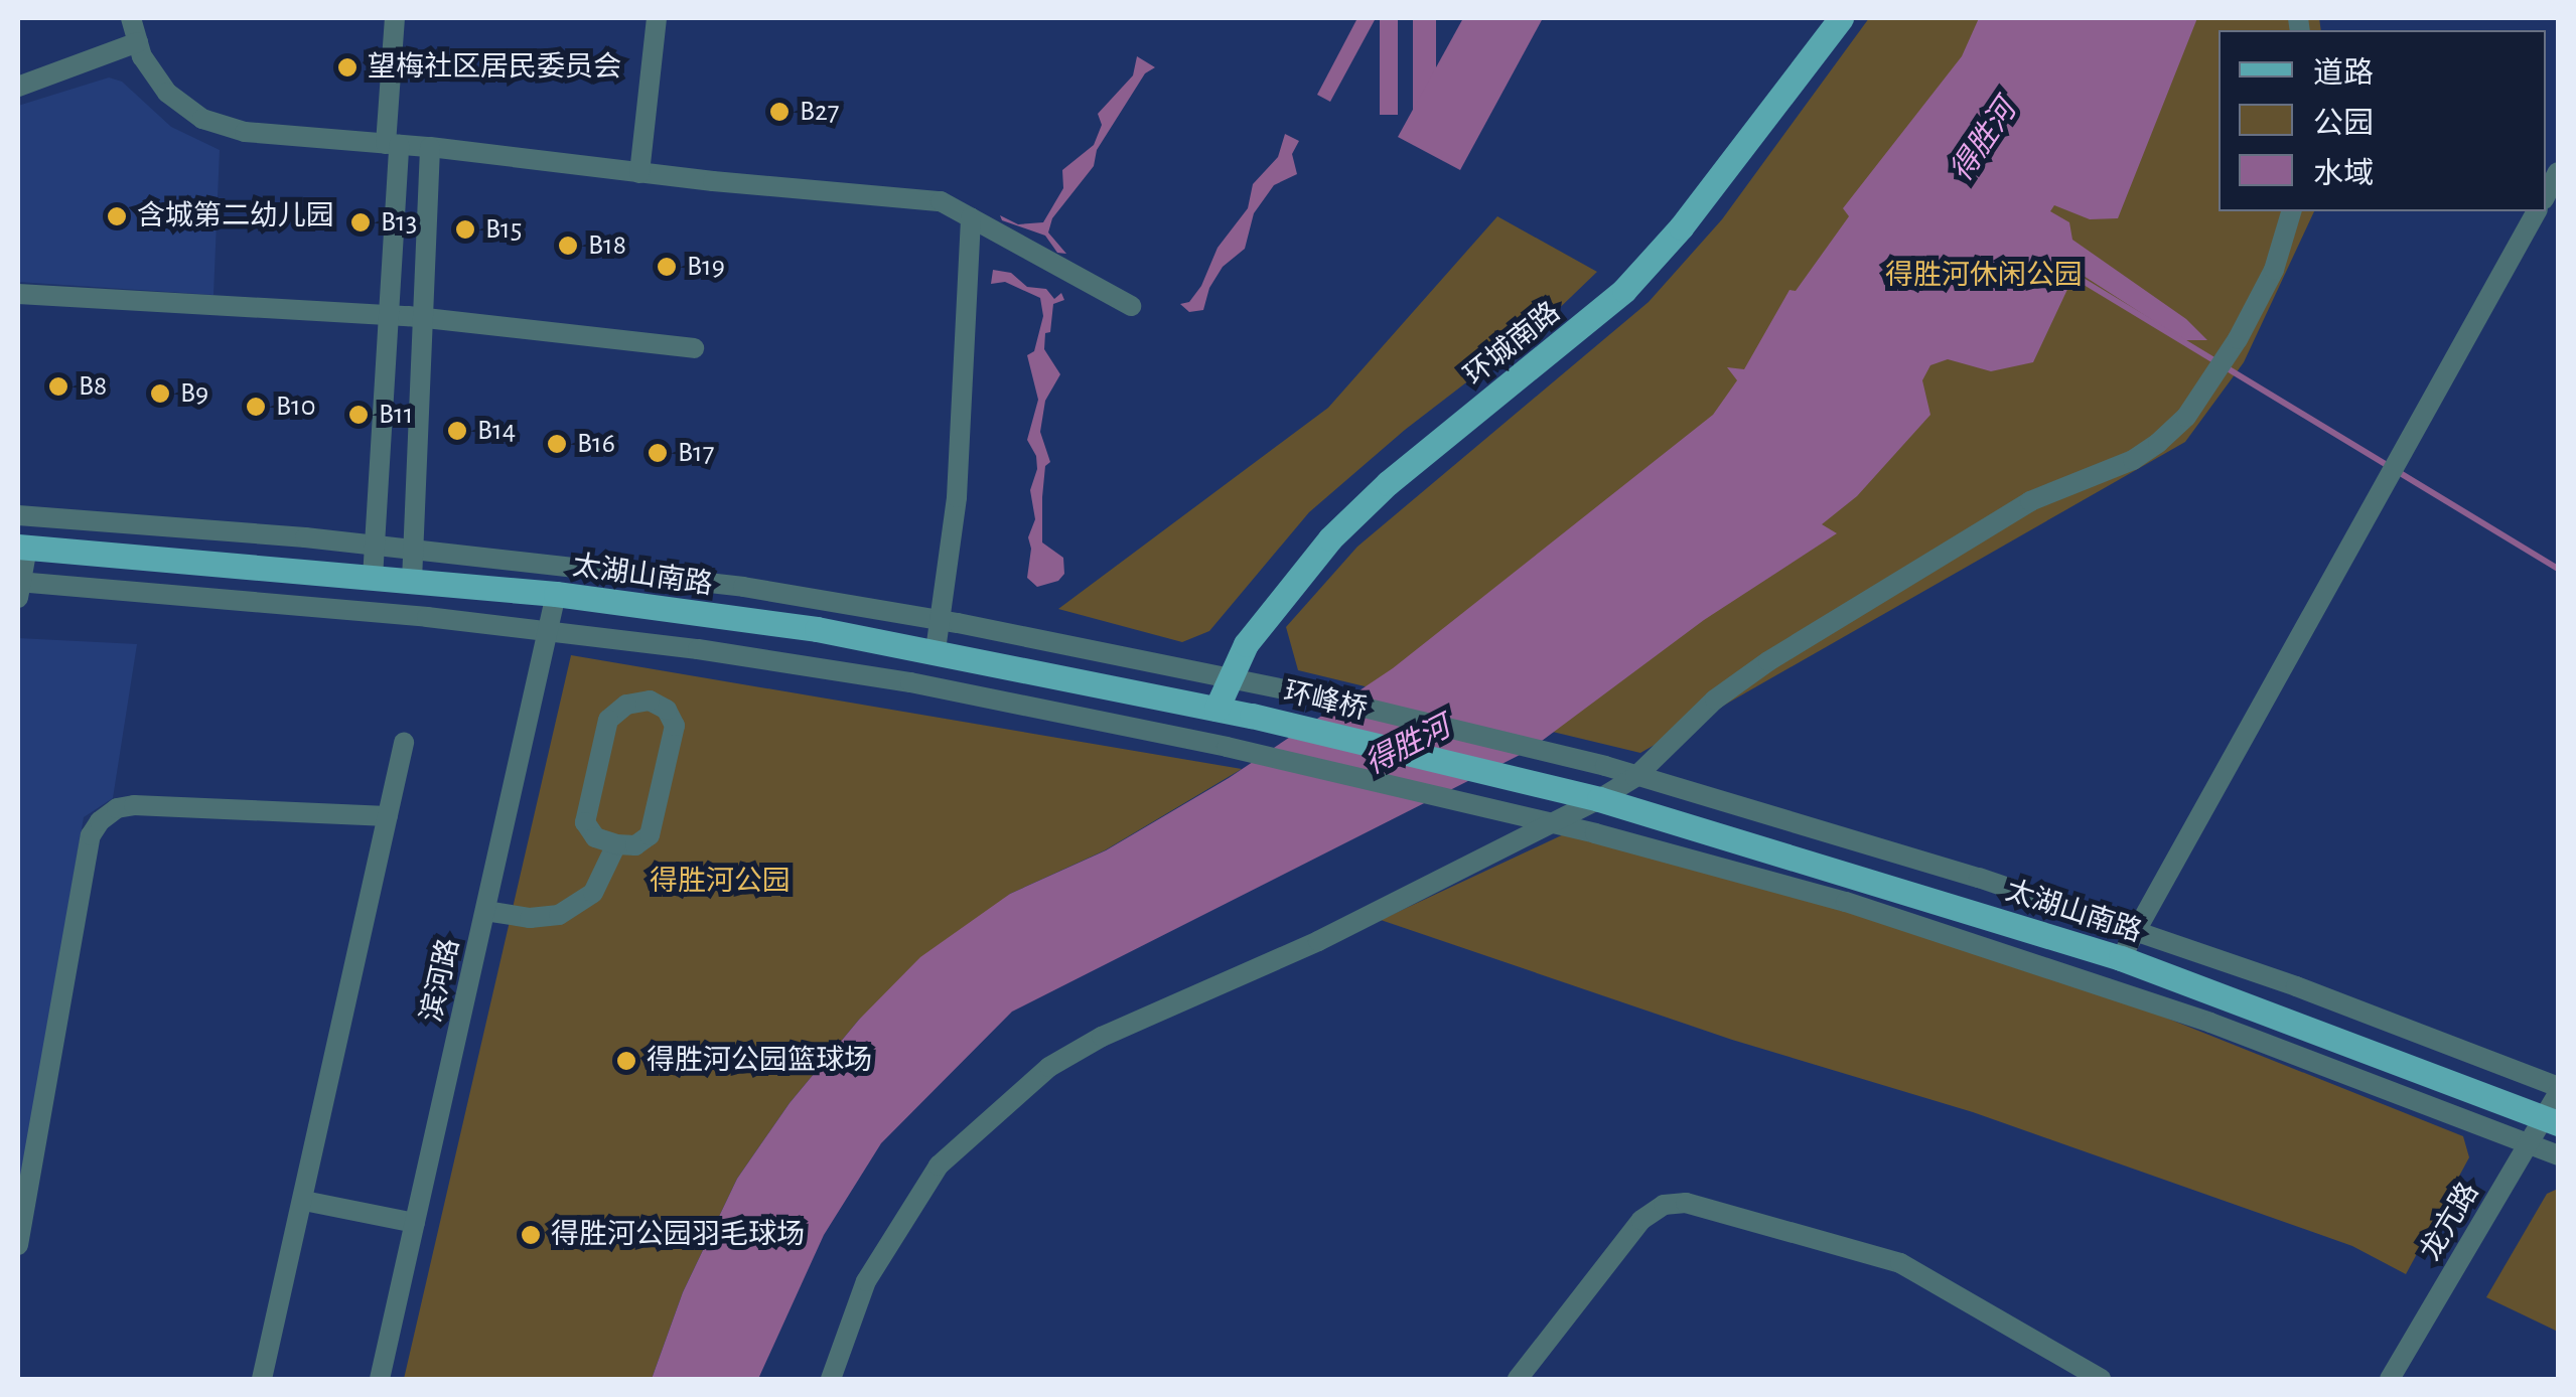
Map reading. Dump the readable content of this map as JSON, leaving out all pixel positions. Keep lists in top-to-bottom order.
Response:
{
  "streets": {
    "main road": ["环城南路", "太湖山南路", "环峰桥"],
    "street": ["滨河路", "龙亢路"]
  },
  "crossings": [
    ["环城南路", "太湖山南路"],
    ["太湖山南路", "环峰桥"],
    ["太湖山南路", "滨河路"],
    ["太湖山南路", "龙亢路"]
  ],
  "water": ["得胜河"],
  "parks": ["得胜河休闲公园", "得胜河公园"],
  "places": [
    "望梅社区居民委员会",
    "B27",
    "含城第二幼儿园",
    "B13",
    "B15",
    "B18",
    "B19",
    "B8",
    "B9",
    "B10",
    "B11",
    "B14",
    "B16",
    "B17",
    "得胜河公园篮球场",
    "得胜河公园羽毛球场"
  ],
  "legend": ["道路", "公园", "水域"]
}
